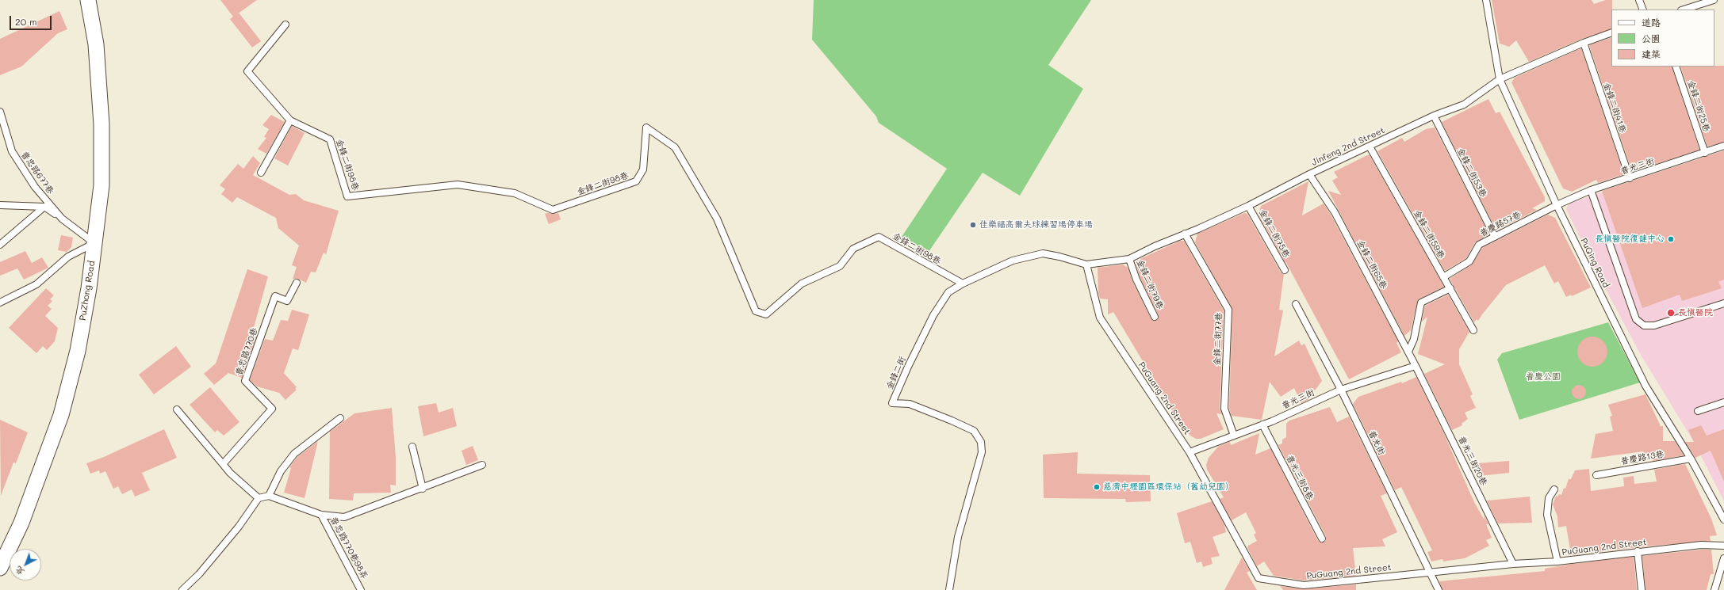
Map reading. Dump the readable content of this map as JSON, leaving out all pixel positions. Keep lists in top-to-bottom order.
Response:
{
  "streets": {
    "street": ["PuZhong Road"],
    "lane": [
      "金鋒二街25巷",
      "金鋒二街41巷",
      "Jinfeng 2nd Street",
      "金鋒二街98巷",
      "普光三街",
      "普忠路677巷",
      "金鋒二街53巷",
      "普慶路57巷",
      "金鋒二街75巷",
      "金鋒二街59巷",
      "PuQing Road",
      "金鋒二街65巷",
      "金鋒二街79巷",
      "金鋒二街77巷",
      "普忠路770巷",
      "金鋒二街",
      "PuGuang 2nd Street",
      "普光街",
      "普慶路13巷",
      "普光三街20巷",
      "普光三街8巷",
      "普忠路770巷98弄"
    ]
  },
  "crossings": [
    ["金鋒二街25巷", "普光三街"],
    ["金鋒二街41巷", "Jinfeng 2nd Street"],
    ["金鋒二街41巷", "普光三街"],
    ["Jinfeng 2nd Street", "金鋒二街53巷"],
    ["Jinfeng 2nd Street", "金鋒二街75巷"],
    ["Jinfeng 2nd Street", "金鋒二街59巷"],
    ["Jinfeng 2nd Street", "PuQing Road"],
    ["Jinfeng 2nd Street", "金鋒二街65巷"],
    ["Jinfeng 2nd Street", "金鋒二街79巷"],
    ["Jinfeng 2nd Street", "金鋒二街77巷"],
    ["Jinfeng 2nd Street", "金鋒二街"],
    ["Jinfeng 2nd Street", "PuGuang 2nd Street"],
    ["金鋒二街98巷", "金鋒二街"],
    ["普光三街", "普慶路57巷"],
    ["普光三街", "PuQing Road"],
    ["普光三街", "金鋒二街65巷"],
    ["普光三街", "金鋒二街77巷"],
    ["普光三街", "PuGuang 2nd Street"],
    ["普光三街", "普光街"],
    ["普光三街", "普光三街20巷"],
    ["普光三街", "普光三街8巷"],
    ["普忠路677巷", "PuZhong Road"],
    ["金鋒二街53巷", "普慶路57巷"],
    ["普慶路57巷", "金鋒二街59巷"],
    ["普慶路57巷", "PuQing Road"],
    ["PuQing Road", "普慶路13巷"],
    ["金鋒二街65巷", "普光三街20巷"],
    ["金鋒二街", "PuGuang 2nd Street"],
    ["PuGuang 2nd Street", "普光街"],
    ["PuGuang 2nd Street", "普光三街20巷"]
  ],
  "parks": ["普慶公園"],
  "places": [
    "佳樂福高爾夫球練習場停車場",
    "長慎醫院復健中心",
    "長慎醫院",
    "慈濟中壢園區環保站（舊幼兒園）"
  ],
  "legend": ["道路", "公園", "建築"],
  "scale_bar": "20 m",
  "north": "bottom left"
}
